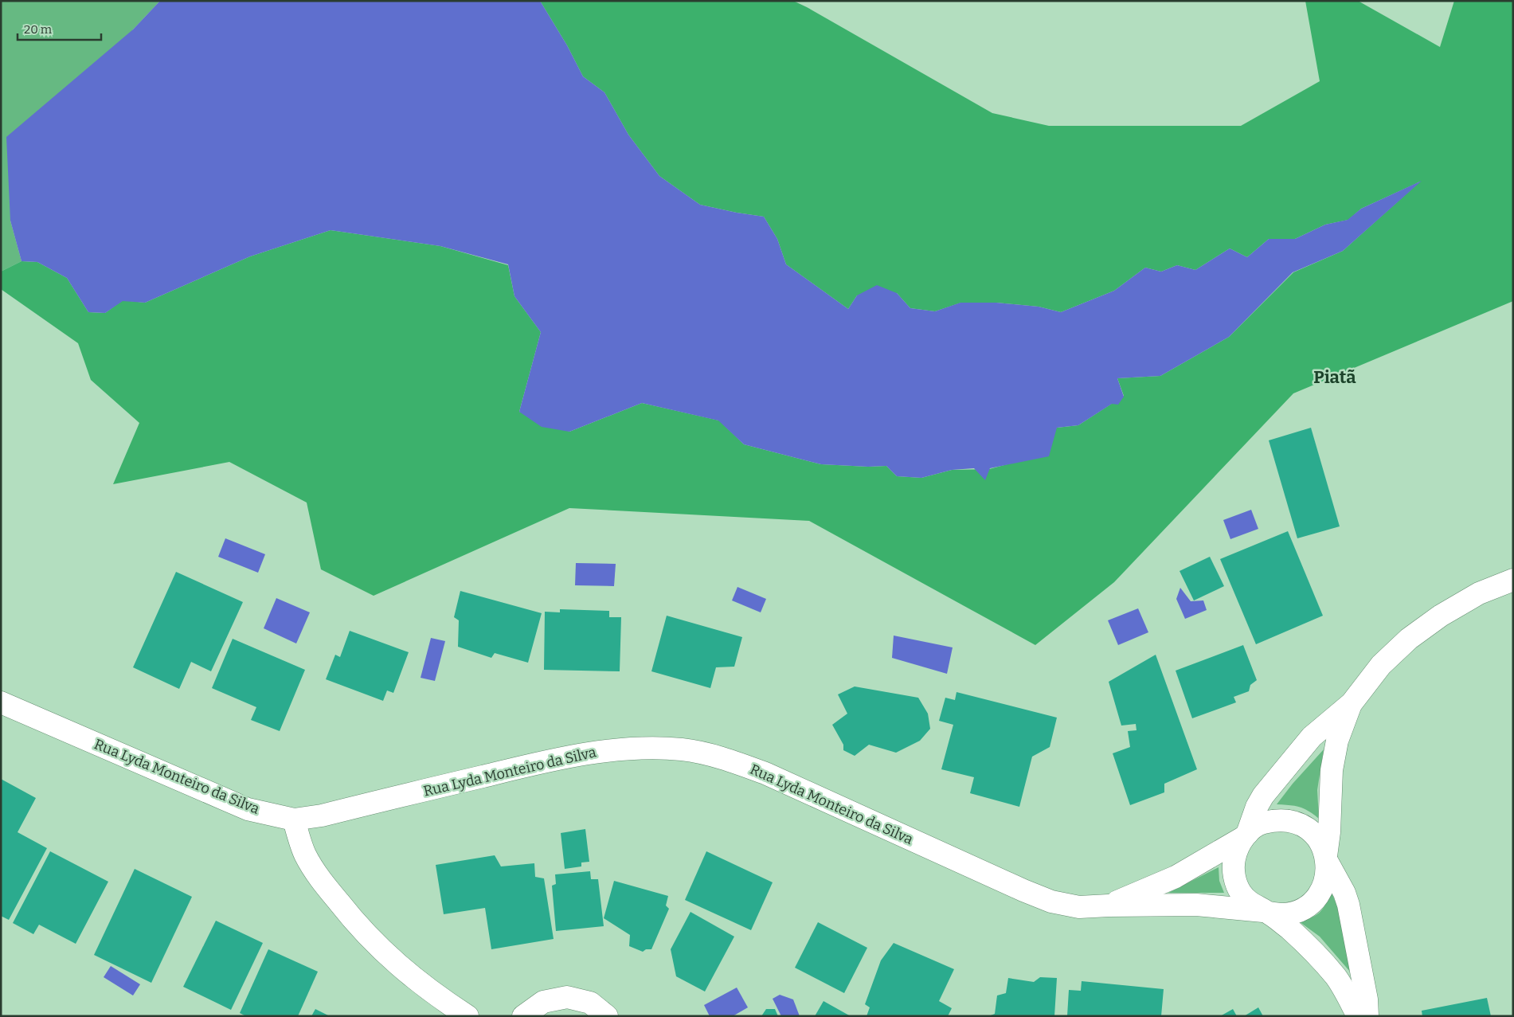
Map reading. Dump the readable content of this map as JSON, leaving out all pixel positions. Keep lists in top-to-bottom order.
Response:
{
  "streets": {
    "street": ["Rua Lyda Monteiro da Silva"]
  },
  "districts": ["Piatã"],
  "scale_bar": "20 m"
}
